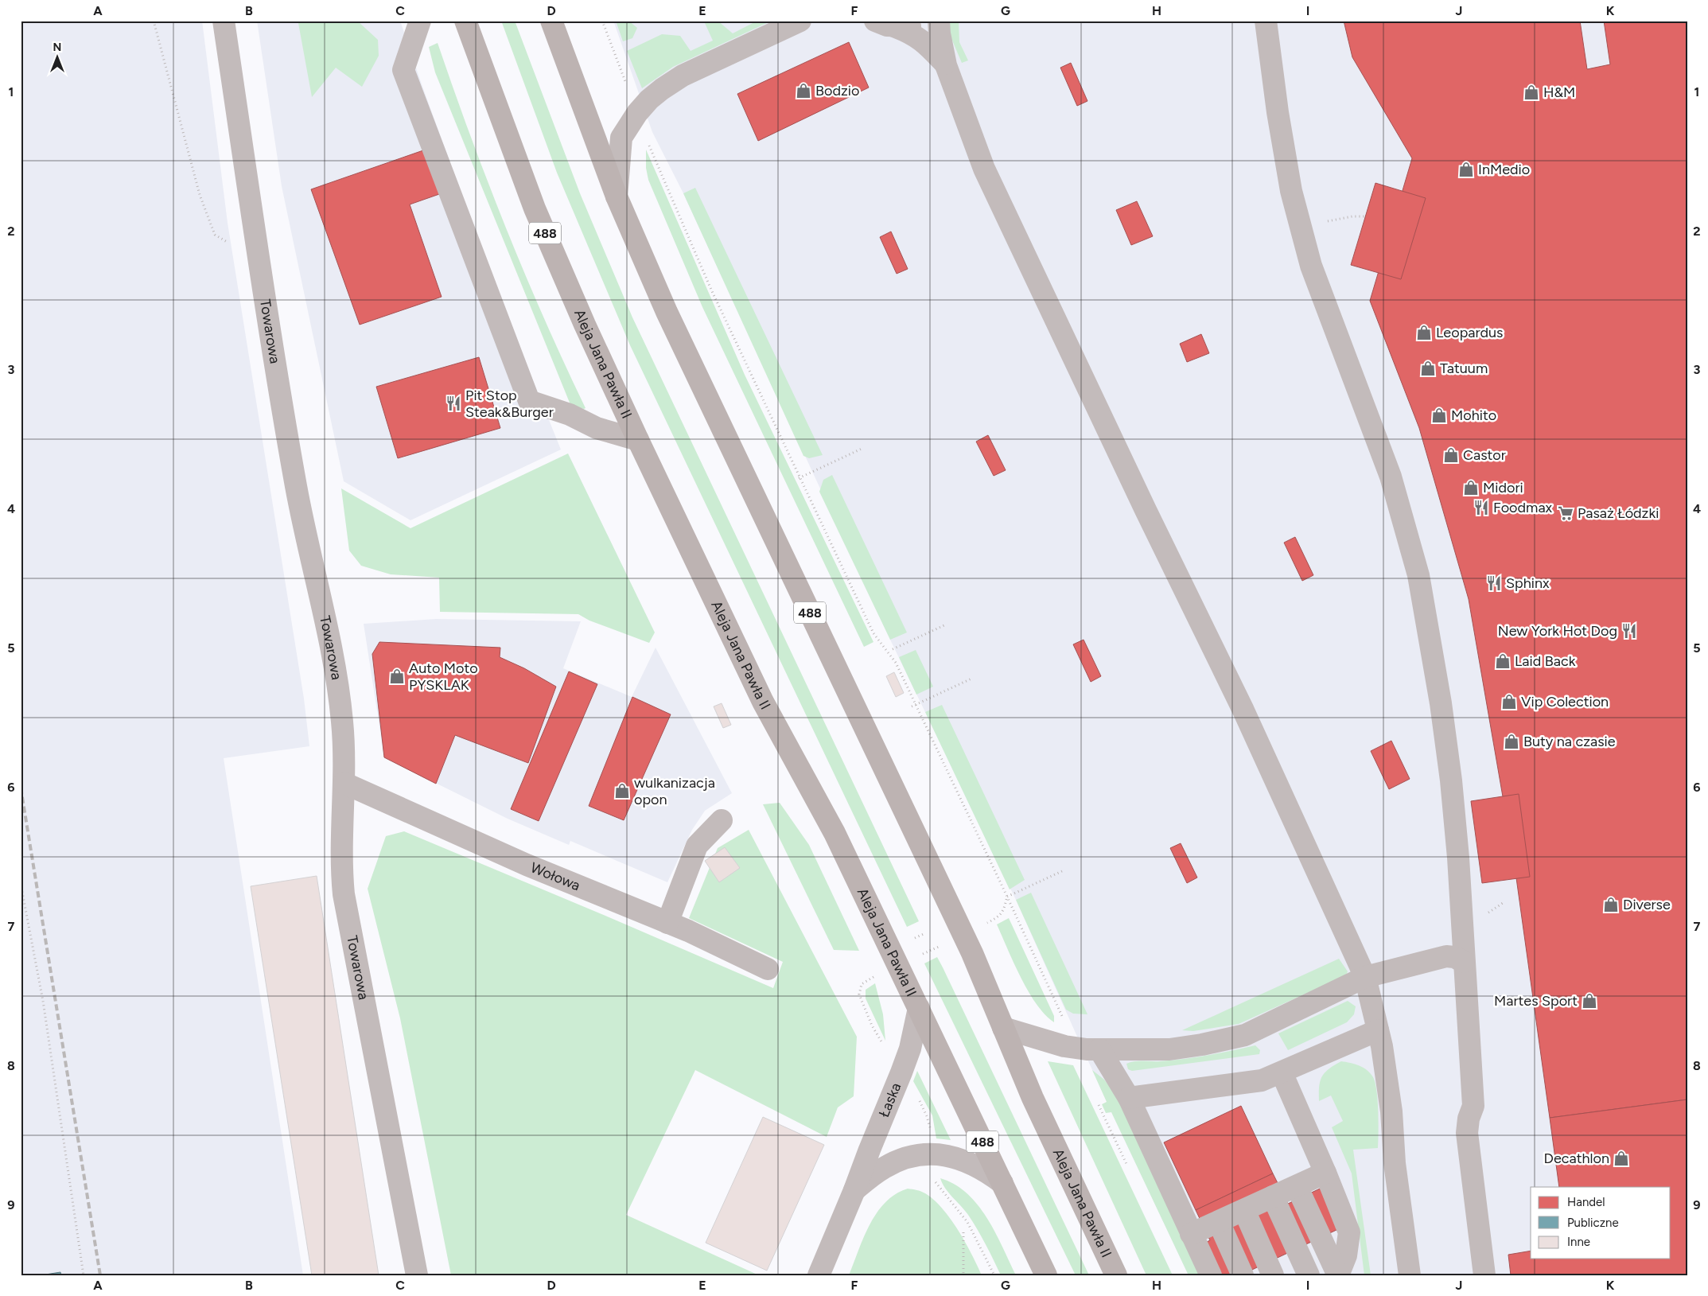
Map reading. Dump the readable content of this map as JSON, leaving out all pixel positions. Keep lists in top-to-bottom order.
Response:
{
  "streets": {
    "main road": ["488", "Aleja Jana Pawła II"],
    "street": ["Towarowa", "Wołowa", "Łaska"]
  },
  "crossings": [
    ["Towarowa", "Wołowa"],
    ["Aleja Jana Pawła II", "Łaska"]
  ],
  "places": {
    "shop": [
      "Bodzio",
      "H&M",
      "InMedio",
      "Leopardus",
      "Tatuum",
      "Mohito",
      "Castor",
      "Midori",
      "Laid Back",
      "Auto Moto PYSKLAK",
      "Vip Colection",
      "Buty na czasie",
      "wulkanizacja opon",
      "Diverse",
      "Martes Sport",
      "Decathlon"
    ],
    "restaurant": [
      "Pit Stop Steak&Burger",
      "Foodmax",
      "Sphinx",
      "New York Hot Dog"
    ],
    "supermarket": ["Pasaż Łódzki"]
  },
  "legend": ["Handel", "Publiczne", "Inne"],
  "north": "top",
  "grid": {
    "columns": [
      "A",
      "B",
      "C",
      "D",
      "E",
      "F",
      "G",
      "H",
      "I",
      "J",
      "K"
    ],
    "rows": [
      "1",
      "2",
      "3",
      "4",
      "5",
      "6",
      "7",
      "8",
      "9"
    ]
  }
}
